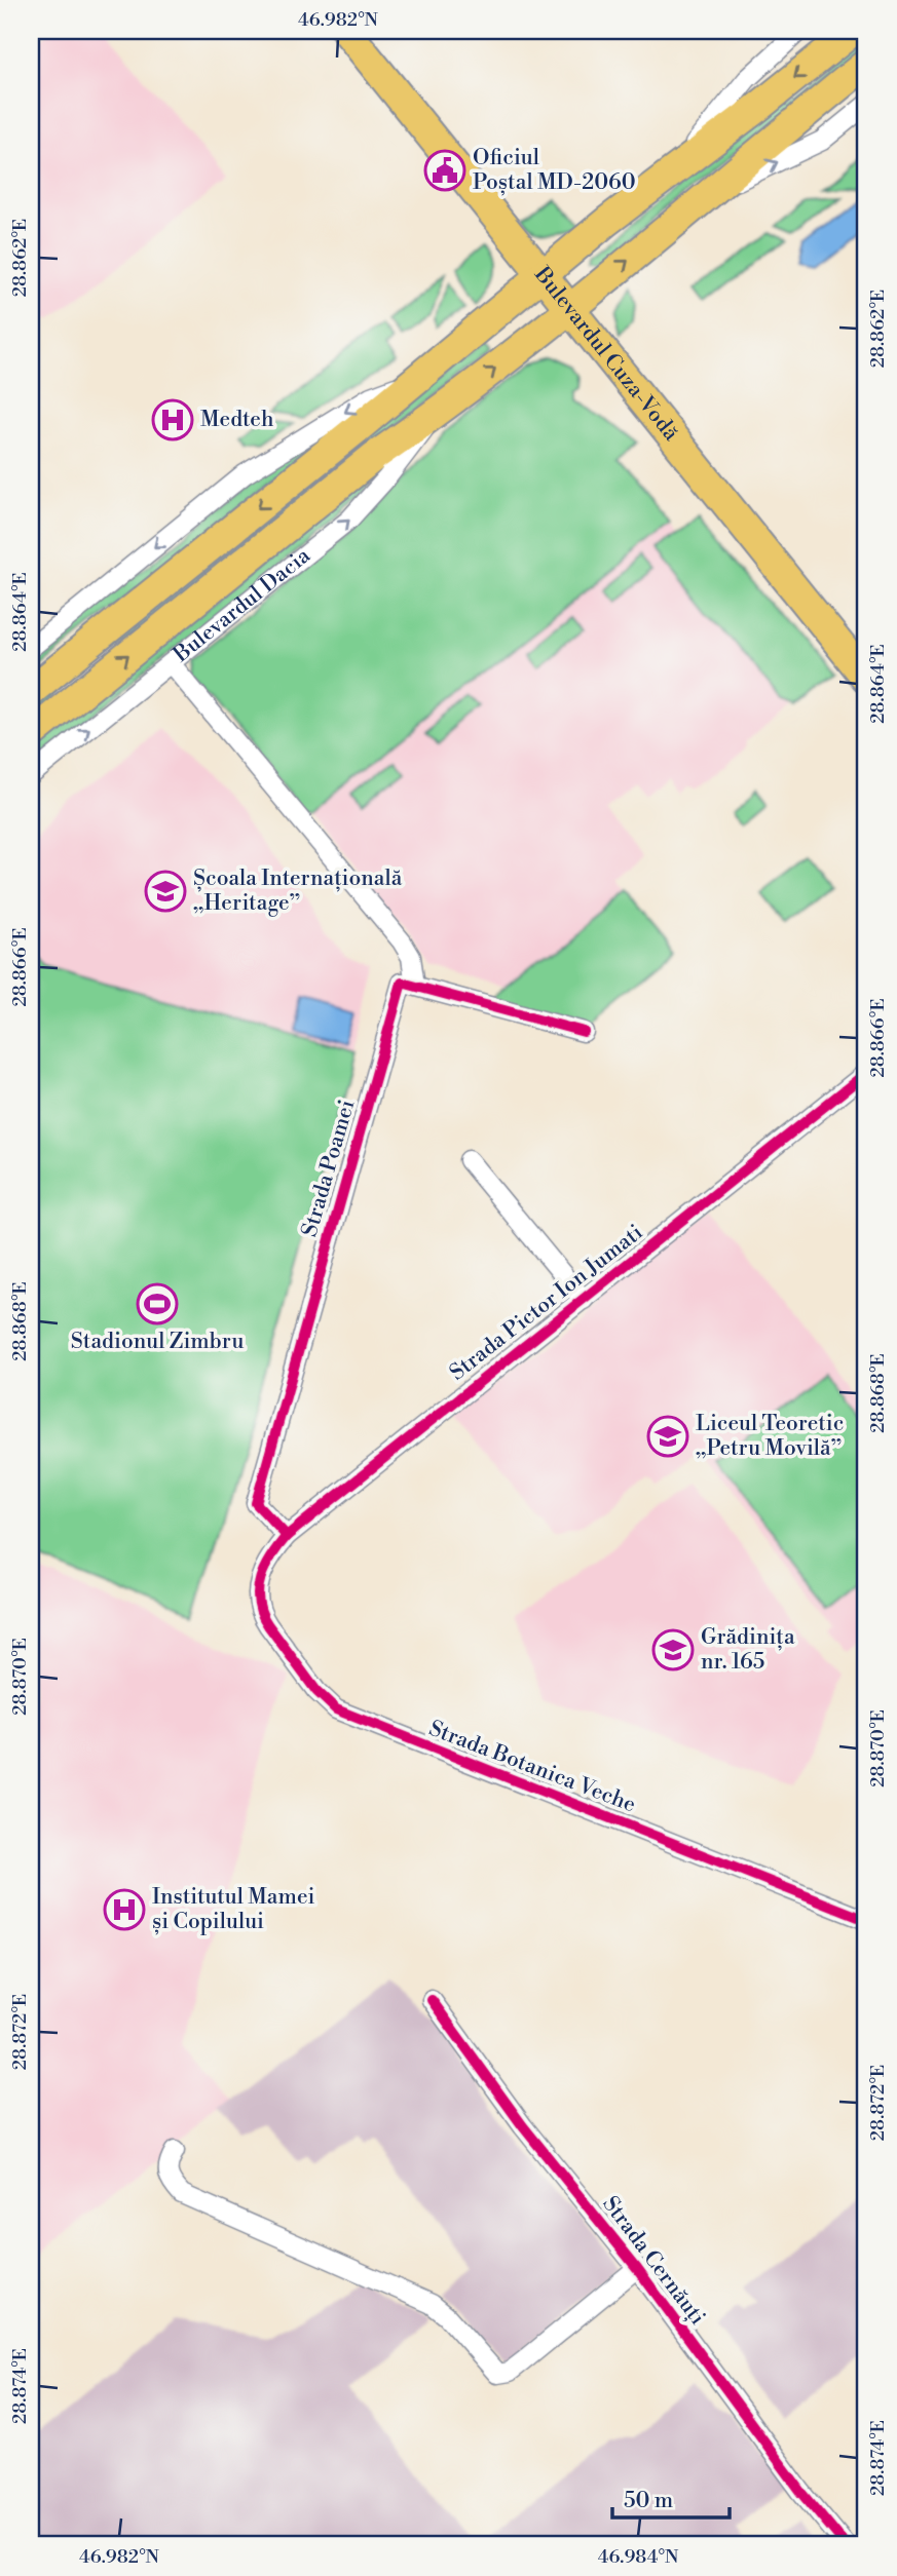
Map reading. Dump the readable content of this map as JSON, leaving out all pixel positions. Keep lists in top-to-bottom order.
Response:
{
  "streets": {
    "main road": ["Bulevardul Cuza-Vodă", "Bulevardul Dacia"],
    "street": [
      "Strada Poamei",
      "Strada Pictor Ion Jumati",
      "Strada Botanica Veche",
      "Strada Cernăuți"
    ]
  },
  "crossings": [
    ["Bulevardul Cuza-Vodă", "Bulevardul Dacia"],
    ["Strada Poamei", "Strada Pictor Ion Jumati"],
    ["Strada Pictor Ion Jumati", "Strada Botanica Veche"]
  ],
  "places": {
    "public building": ["Oficiul Poștal MD-2060"],
    "hospital": ["Medteh", "Institutul Mamei și Copilului"],
    "school or university": ["Școala Internațională „Heritage”", "Liceul Teoretic „Petru Movilă”", "Grădinița nr. 165"],
    "sports": ["Stadionul Zimbru"]
  },
  "scale_bar": "50 m",
  "coordinates": [
    "46.982°N",
    "28.862°E",
    "28.864°E",
    "28.866°E",
    "28.868°E",
    "28.870°E",
    "28.872°E",
    "28.874°E",
    "46.984°N"
  ]
}
